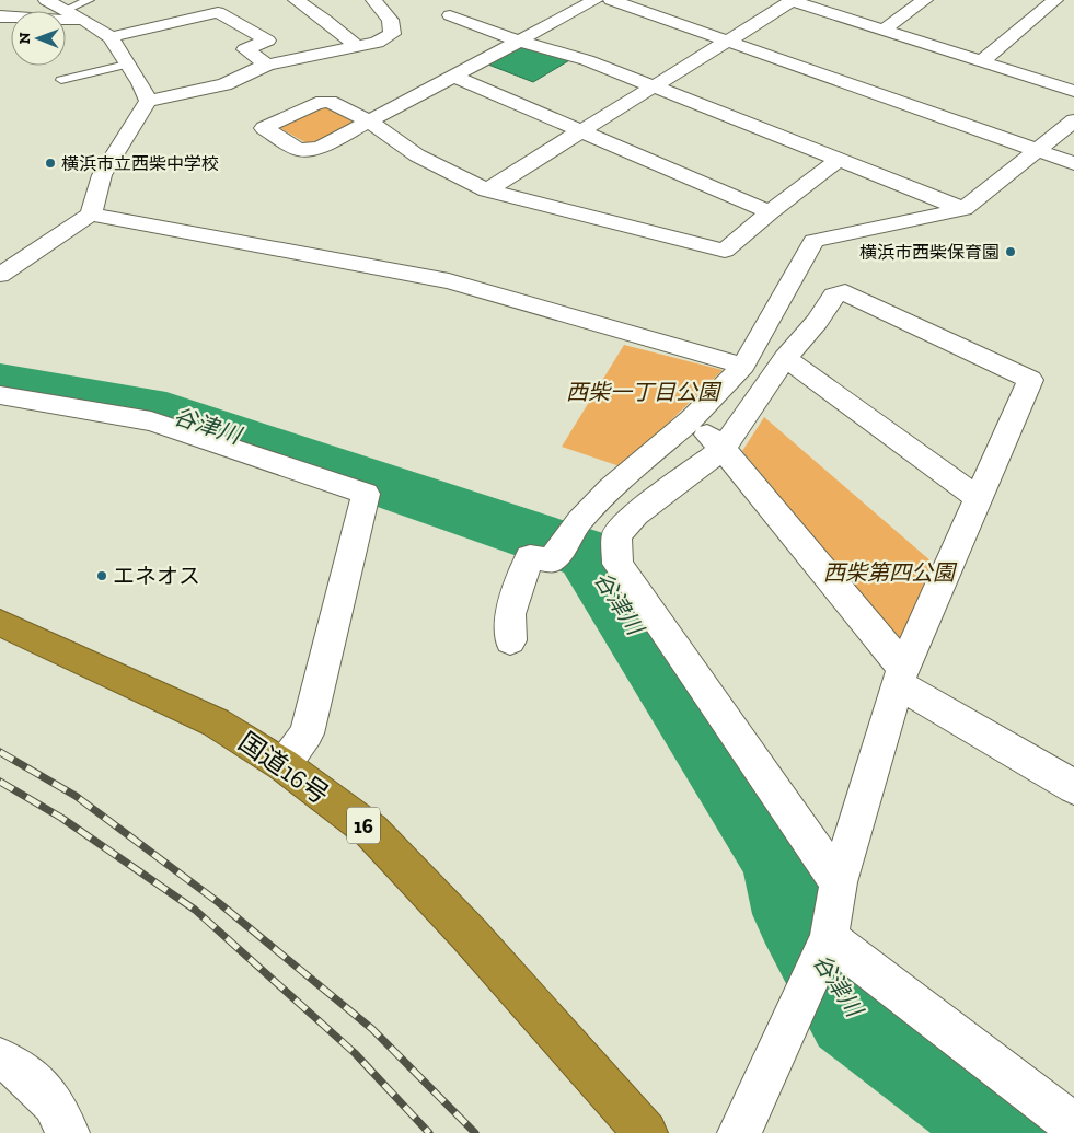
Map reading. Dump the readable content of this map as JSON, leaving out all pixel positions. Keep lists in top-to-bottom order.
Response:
{
  "streets": {
    "highway": ["国道16号", "16"]
  },
  "water": ["谷津川"],
  "parks": ["西柴一丁目公園", "西柴第四公園"],
  "places": ["横浜市立西柴中学校", "横浜市西柴保育園", "エネオス"],
  "north": "left"
}
